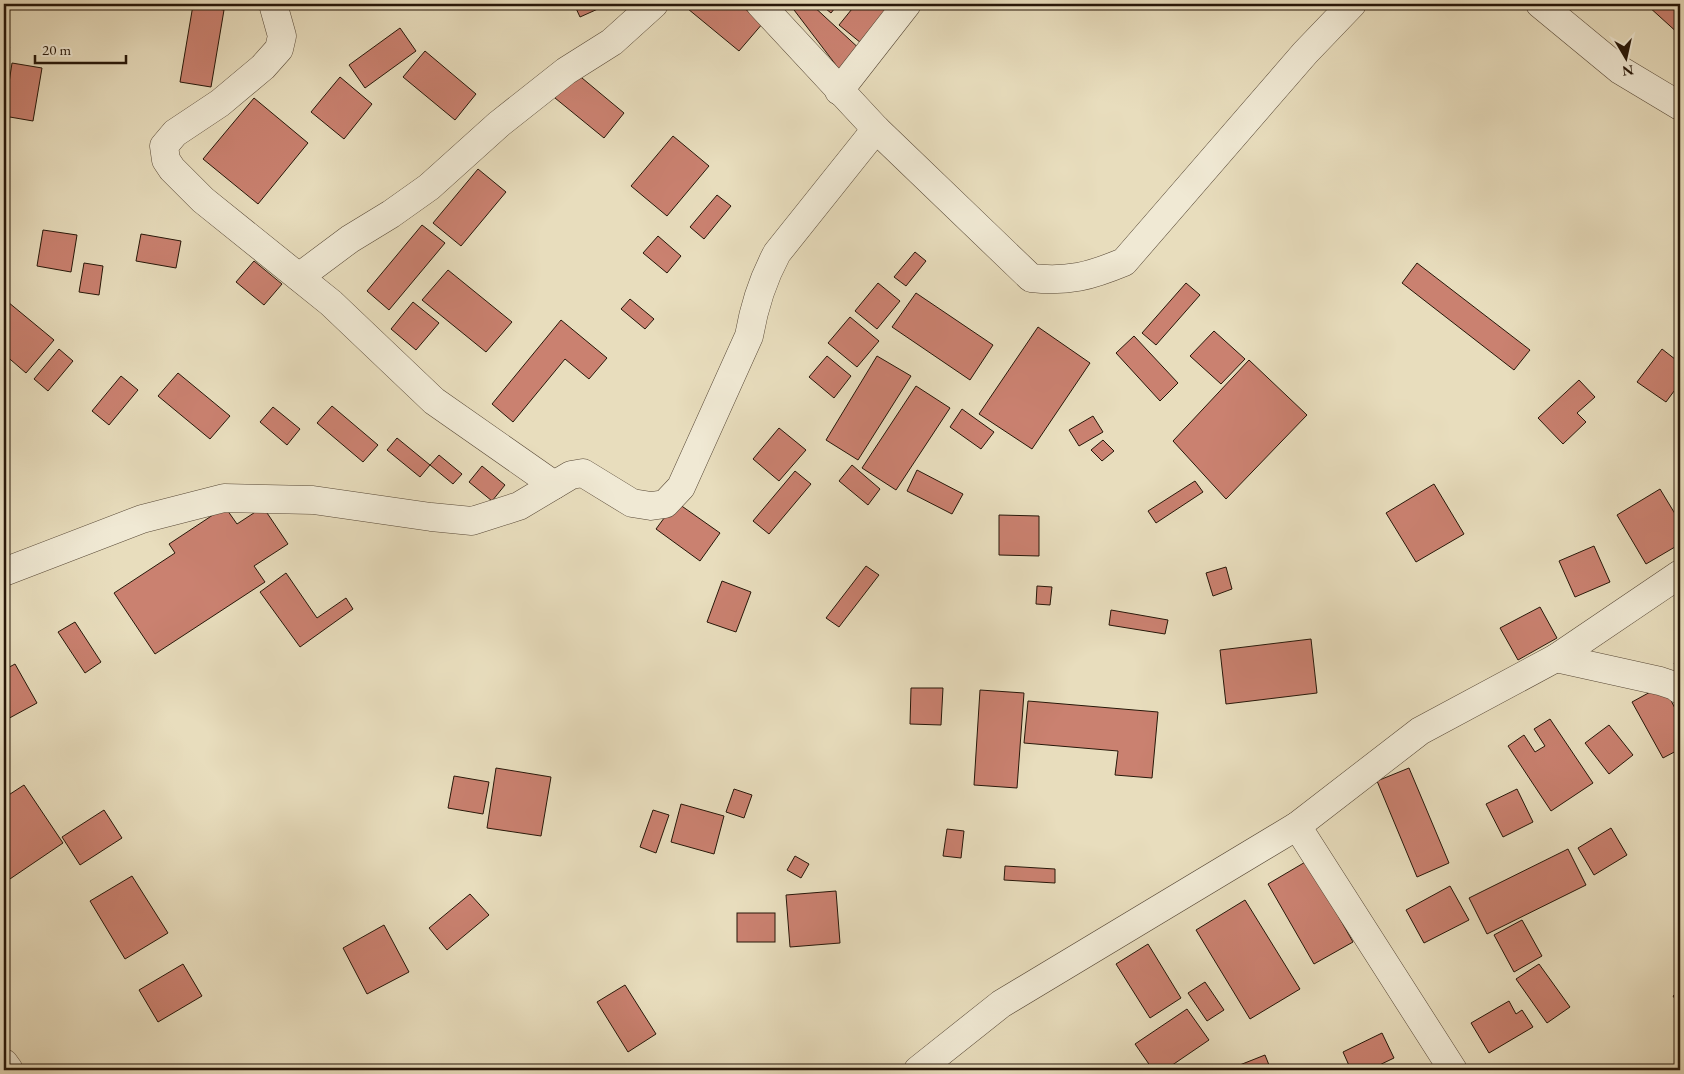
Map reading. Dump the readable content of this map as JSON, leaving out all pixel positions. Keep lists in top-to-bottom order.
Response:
{
  "scale_bar": "20 m",
  "north": "bottom"
}
